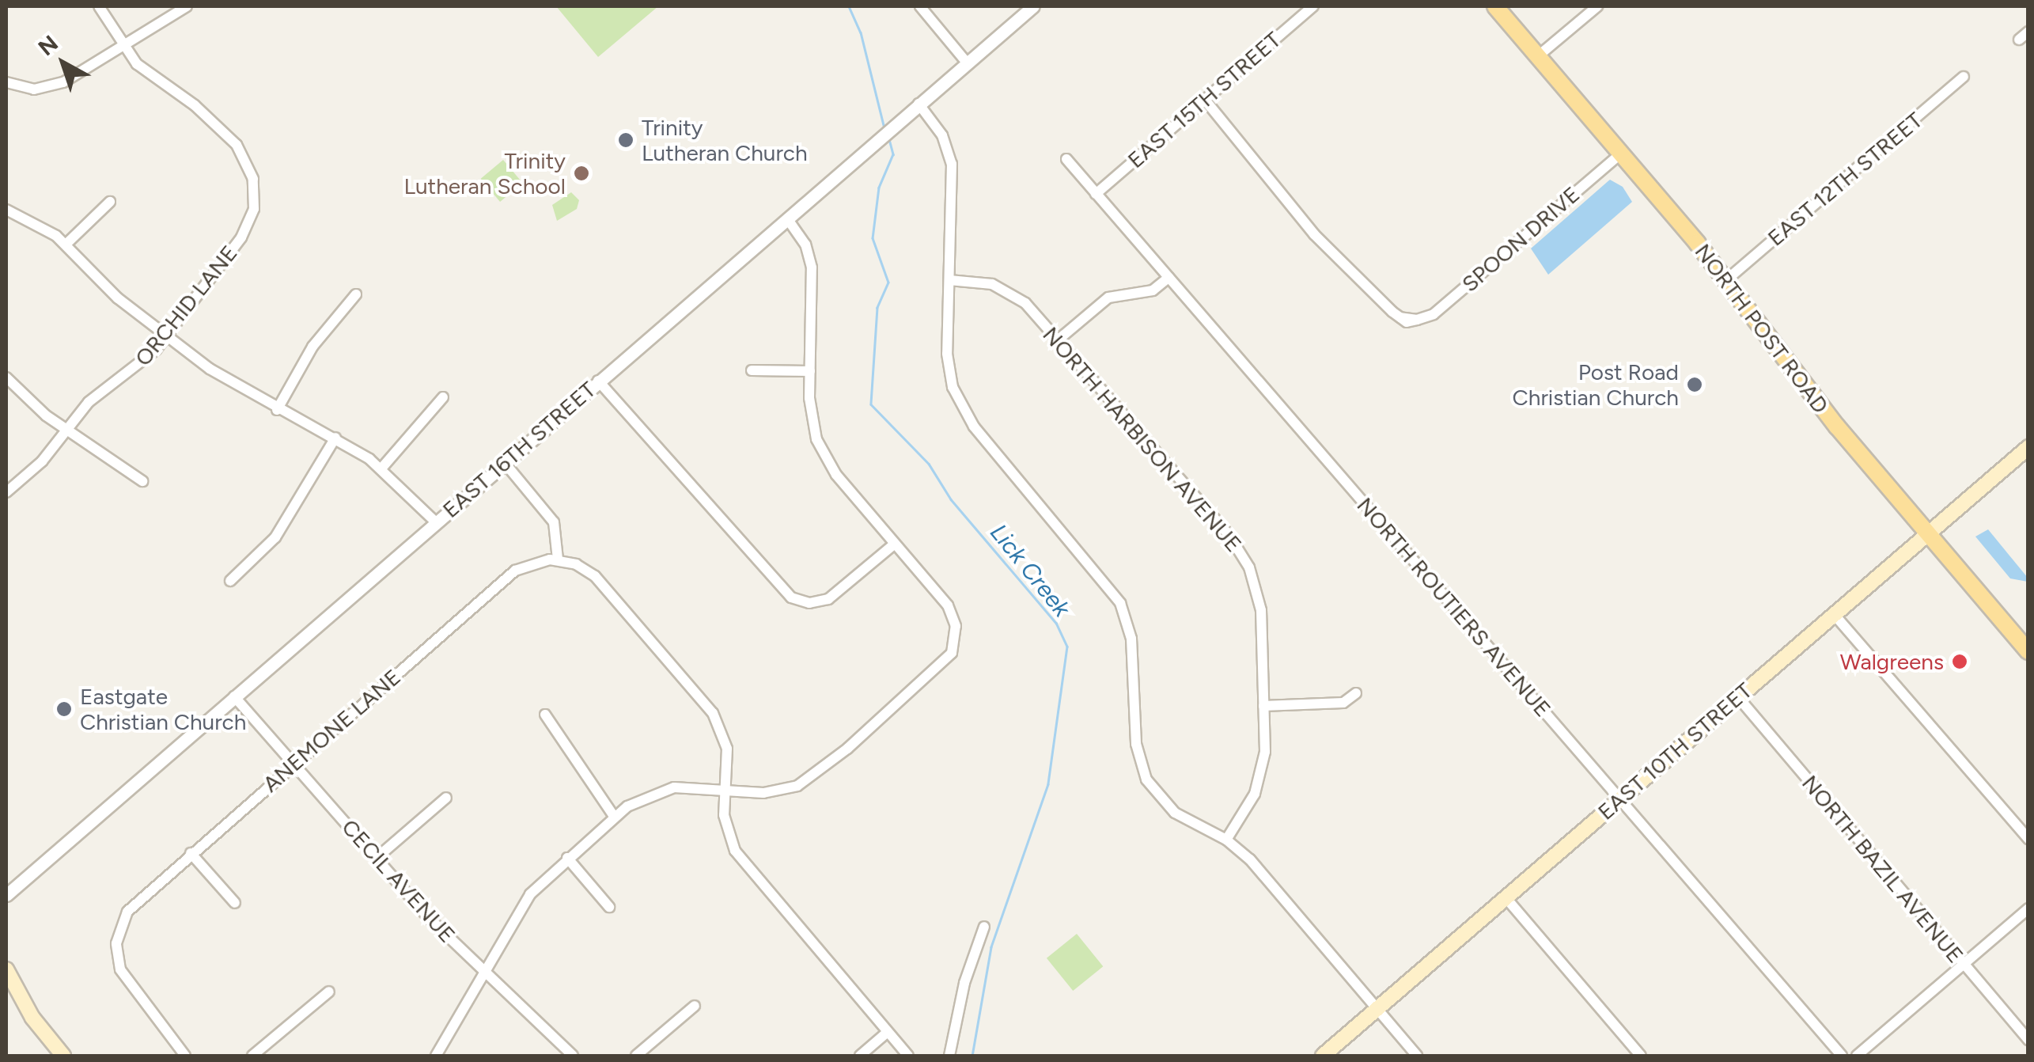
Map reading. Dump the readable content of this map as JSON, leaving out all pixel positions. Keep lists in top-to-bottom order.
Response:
{
  "streets": {
    "main road": ["NORTH POST ROAD", "EAST 10TH STREET"],
    "street": [
      "EAST 15TH STREET",
      "EAST 12TH STREET",
      "SPOON DRIVE",
      "ORCHID LANE",
      "NORTH HARBISON AVENUE",
      "EAST 16TH STREET",
      "NORTH ROUTIERS AVENUE",
      "ANEMONE LANE",
      "NORTH BAZIL AVENUE",
      "CECIL AVENUE"
    ]
  },
  "crossings": [
    ["EAST 15TH STREET", "SPOON DRIVE"],
    ["EAST 15TH STREET", "NORTH ROUTIERS AVENUE"],
    ["EAST 12TH STREET", "NORTH POST ROAD"],
    ["SPOON DRIVE", "NORTH POST ROAD"],
    ["NORTH POST ROAD", "EAST 10TH STREET"],
    ["EAST 16TH STREET", "CECIL AVENUE"],
    ["NORTH ROUTIERS AVENUE", "EAST 10TH STREET"],
    ["ANEMONE LANE", "CECIL AVENUE"],
    ["EAST 10TH STREET", "NORTH BAZIL AVENUE"]
  ],
  "water": ["Lick Creek"],
  "places": [
    "Trinity Lutheran Church",
    "Trinity Lutheran School",
    "Post Road Christian Church",
    "Walgreens",
    "Eastgate Christian Church"
  ],
  "north": "top left"
}
